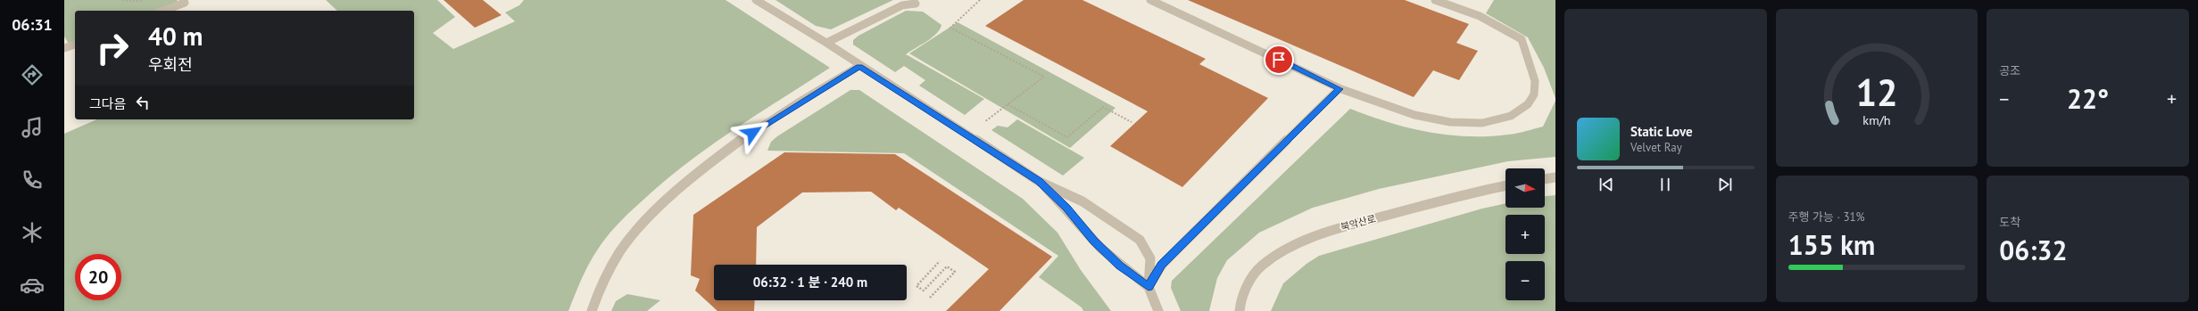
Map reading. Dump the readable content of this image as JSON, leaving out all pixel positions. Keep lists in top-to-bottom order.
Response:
{
  "streets": {
    "street": ["북악산로"]
  },
  "north": "right",
  "page": {
    "tabs": "06:31",
    "tile": [
      "공조",
      ["주행 가능 · 31%", "155 km"],
      ["도착", "06:32"]
    ],
    "turn": ["40 m", "우회전"],
    "heat": ["−", "22°", "+"],
    "then": "그다음",
    "song": ["Static Love", "Velvet Ray"],
    "map_buttons": ["+", "−"],
    "limit": "20",
    "trip": "06:32 · 1 분 · 240 m",
    "gauge": ["12", "km/h"]
  }
}
